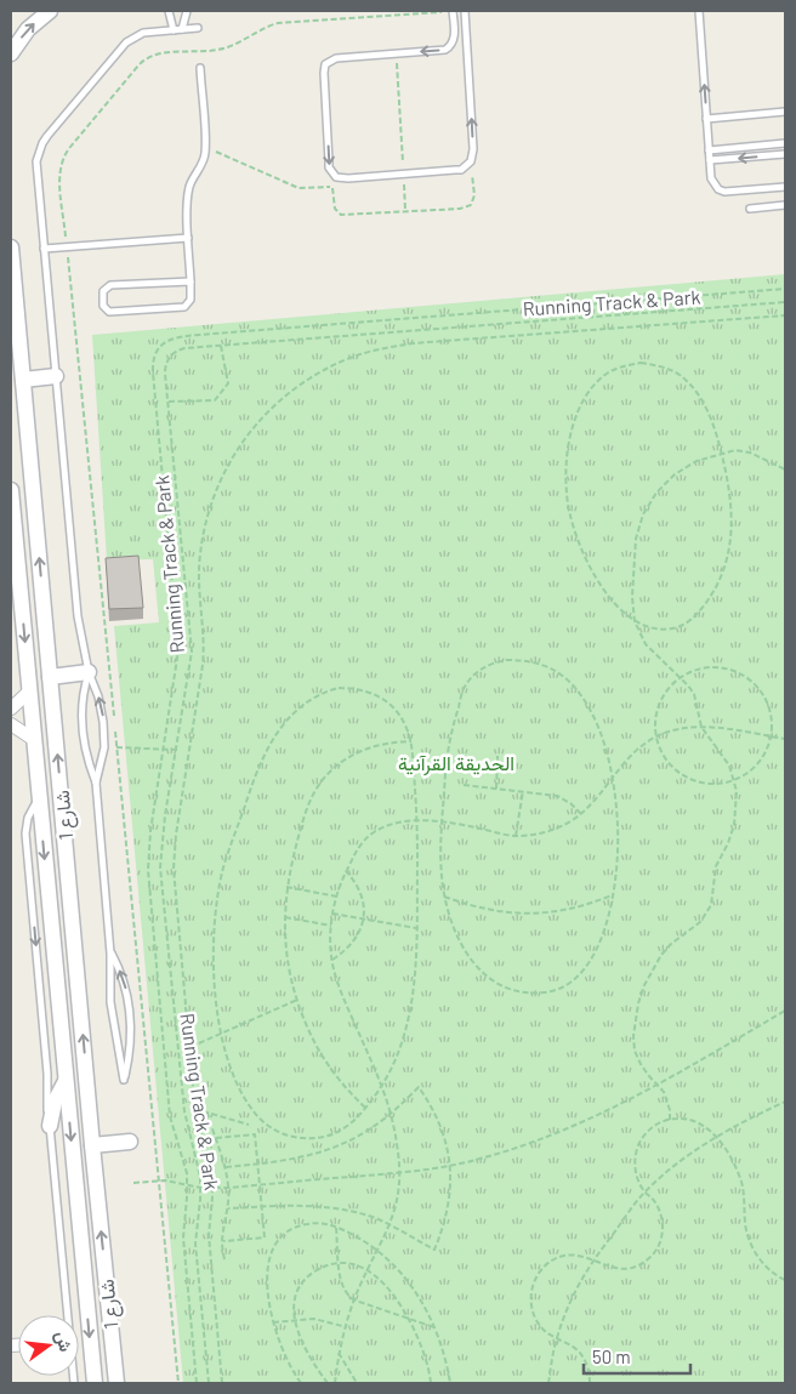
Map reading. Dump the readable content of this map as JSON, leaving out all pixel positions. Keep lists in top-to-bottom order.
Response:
{
  "streets": {
    "street": ["شارع 1"],
    "path": ["Running Track & Park"]
  },
  "parks": ["الحديقة القرآنية"],
  "scale_bar": "50 m",
  "north": "right"
}
